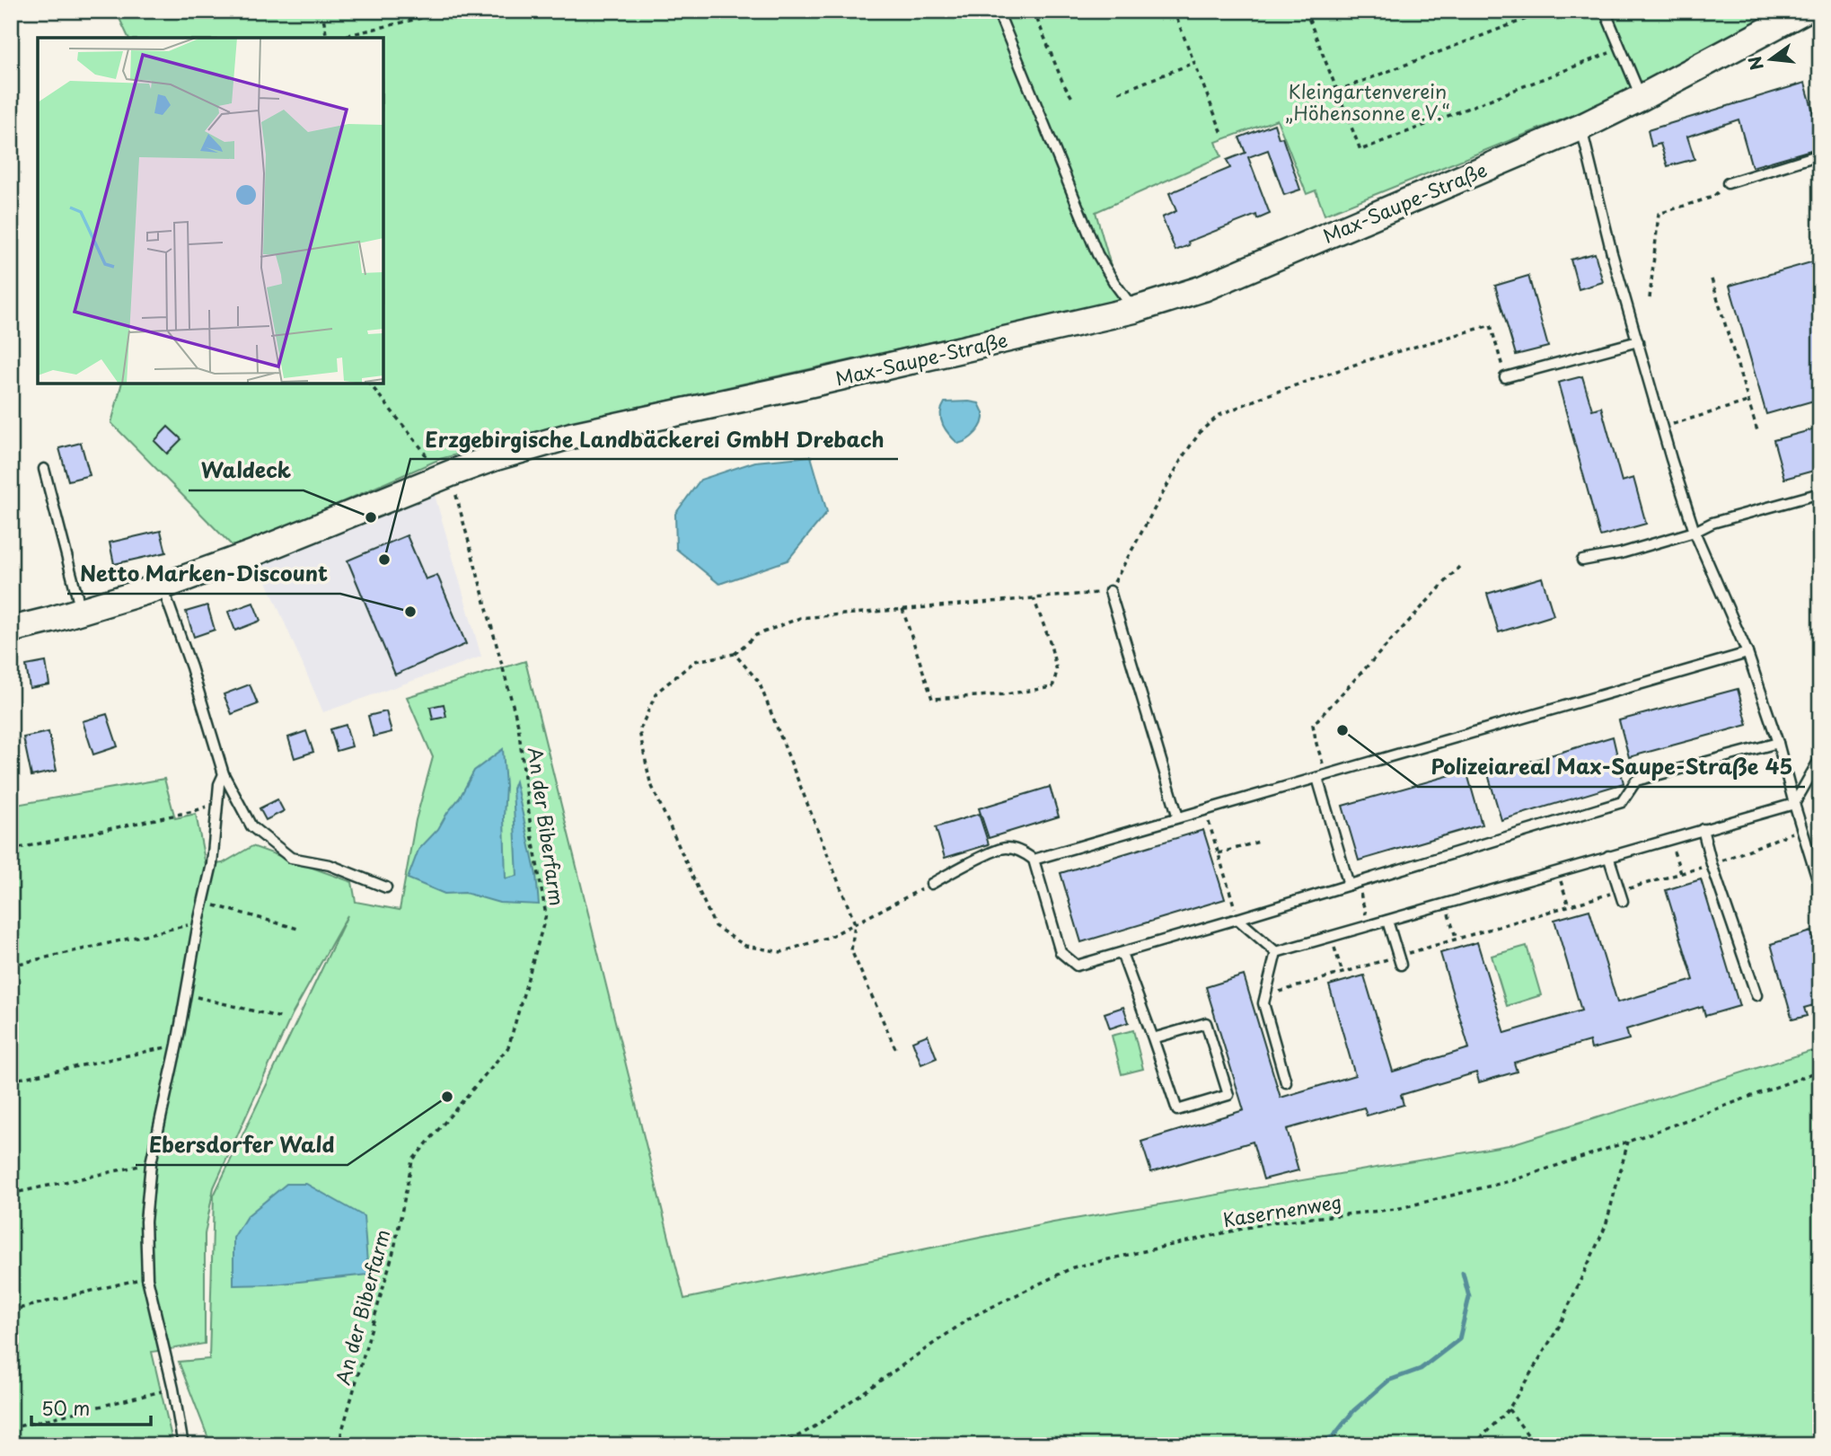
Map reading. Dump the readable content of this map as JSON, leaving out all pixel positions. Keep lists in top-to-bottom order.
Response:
{
  "streets": {
    "street": ["Max-Saupe-Straße"],
    "path": ["An der Biberfarm", "Kasernenweg"]
  },
  "crossings": [
    ["Max-Saupe-Straße", "An der Biberfarm"]
  ],
  "parks": ["Kleingartenverein „Höhensonne e.V.“"],
  "places": [
    "Waldeck",
    "Erzgebirgische Landbäckerei GmbH Drebach",
    "Netto Marken-Discount",
    "Polizeiareal Max-Saupe-Straße 45",
    "Ebersdorfer Wald"
  ],
  "scale_bar": "50 m",
  "north": "left"
}
